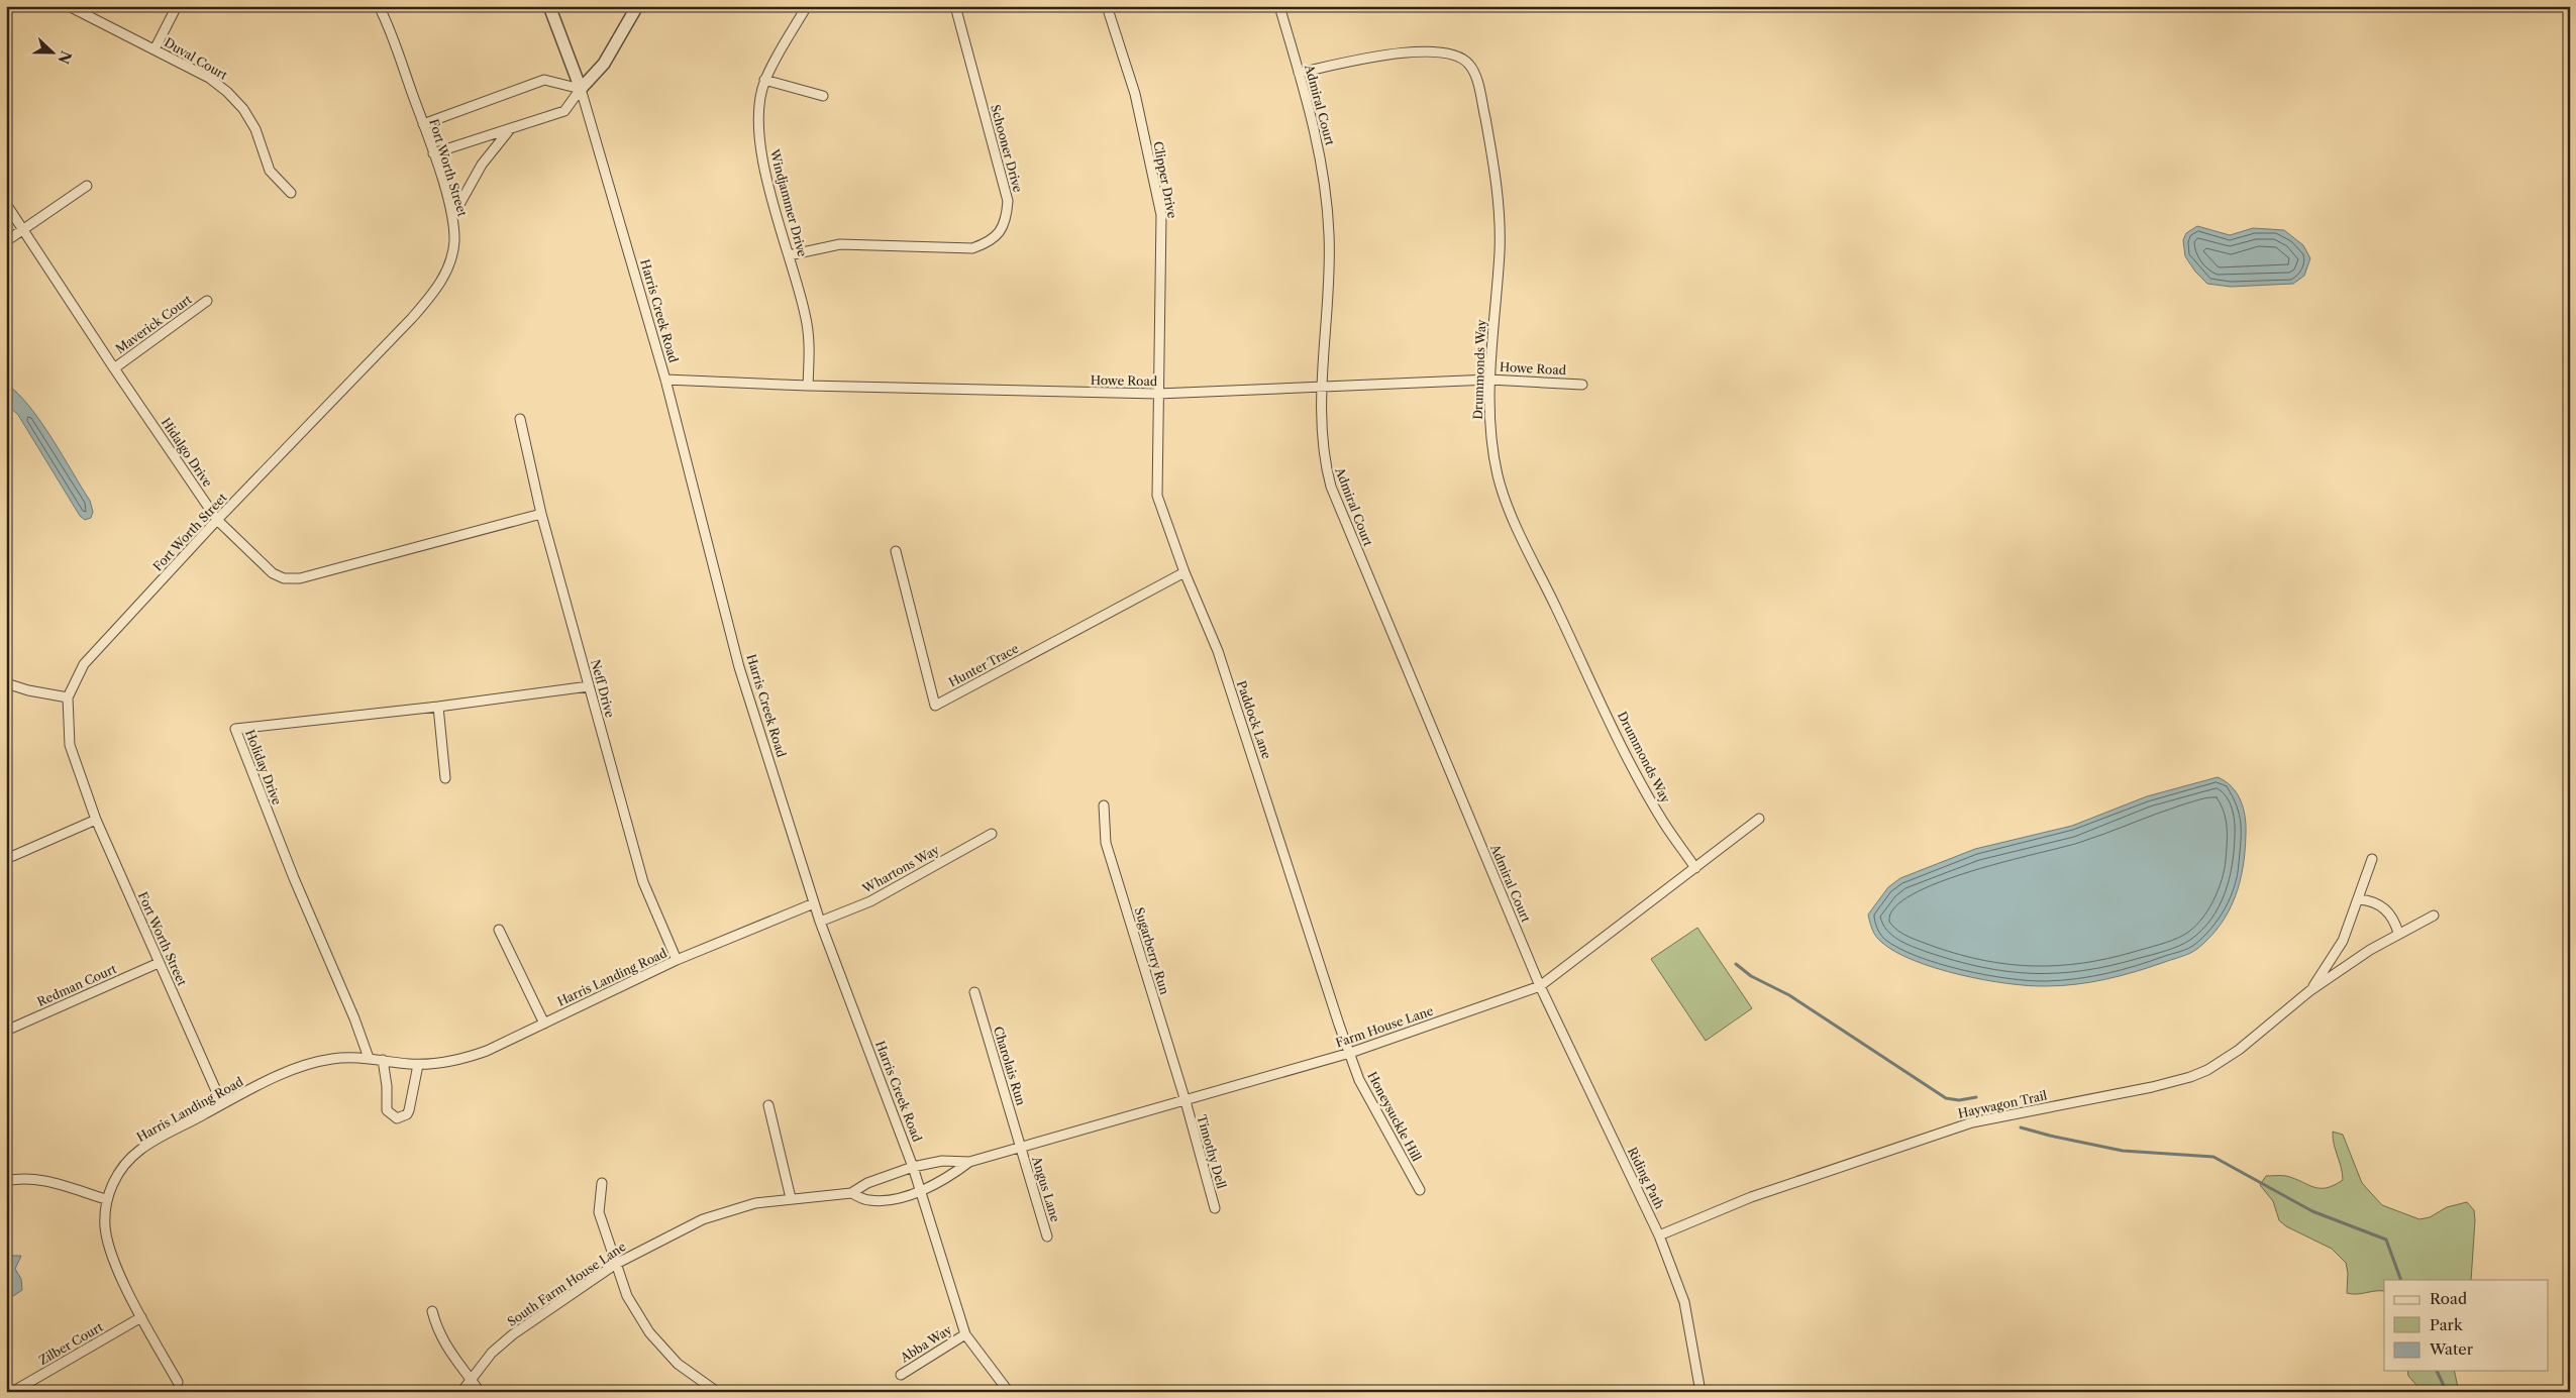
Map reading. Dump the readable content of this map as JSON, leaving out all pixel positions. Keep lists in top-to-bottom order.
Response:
{
  "streets": {
    "street": [
      "Duval Court",
      "Admiral Court",
      "Schooner Drive",
      "Fort Worth Street",
      "Clipper Drive",
      "Windjammer Drive",
      "Harris Creek Road",
      "Maverick Court",
      "Howe Road",
      "Drummonds Way",
      "Hidalgo Drive",
      "Hunter Trace",
      "Neff Drive",
      "Paddock Lane",
      "Holiday Drive",
      "Whartons Way",
      "Sugarberry Run",
      "Harris Landing Road",
      "Redman Court",
      "Farm House Lane",
      "Charolais Run",
      "Haywagon Trail",
      "Honeysuckle Hill",
      "Timothy Dell",
      "Riding Path",
      "Angus Lane",
      "South Farm House Lane",
      "Zilber Court",
      "Abba Way"
    ]
  },
  "crossings": [
    ["Admiral Court", "Howe Road"],
    ["Admiral Court", "Drummonds Way"],
    ["Admiral Court", "Farm House Lane"],
    ["Admiral Court", "Riding Path"],
    ["Schooner Drive", "Windjammer Drive"],
    ["Fort Worth Street", "Hidalgo Drive"],
    ["Fort Worth Street", "Harris Landing Road"],
    ["Fort Worth Street", "Redman Court"],
    ["Clipper Drive", "Howe Road"],
    ["Clipper Drive", "Paddock Lane"],
    ["Windjammer Drive", "Howe Road"],
    ["Harris Creek Road", "Howe Road"],
    ["Harris Creek Road", "Whartons Way"],
    ["Harris Creek Road", "Harris Landing Road"],
    ["Harris Creek Road", "Farm House Lane"],
    ["Harris Creek Road", "South Farm House Lane"],
    ["Harris Creek Road", "Abba Way"],
    ["Maverick Court", "Hidalgo Drive"],
    ["Howe Road", "Drummonds Way"],
    ["Howe Road", "Paddock Lane"],
    ["Drummonds Way", "Farm House Lane"],
    ["Hidalgo Drive", "Neff Drive"],
    ["Hunter Trace", "Paddock Lane"],
    ["Neff Drive", "Holiday Drive"],
    ["Neff Drive", "Harris Landing Road"],
    ["Paddock Lane", "Farm House Lane"],
    ["Paddock Lane", "Honeysuckle Hill"],
    ["Holiday Drive", "Harris Landing Road"],
    ["Sugarberry Run", "Farm House Lane"],
    ["Sugarberry Run", "Timothy Dell"],
    ["Harris Landing Road", "Zilber Court"],
    ["Farm House Lane", "Charolais Run"],
    ["Farm House Lane", "Honeysuckle Hill"],
    ["Farm House Lane", "Timothy Dell"],
    ["Farm House Lane", "Riding Path"],
    ["Farm House Lane", "Angus Lane"],
    ["Farm House Lane", "South Farm House Lane"],
    ["Charolais Run", "Angus Lane"],
    ["Haywagon Trail", "Riding Path"]
  ],
  "legend": ["Road", "Park", "Water"],
  "north": "right"
}
